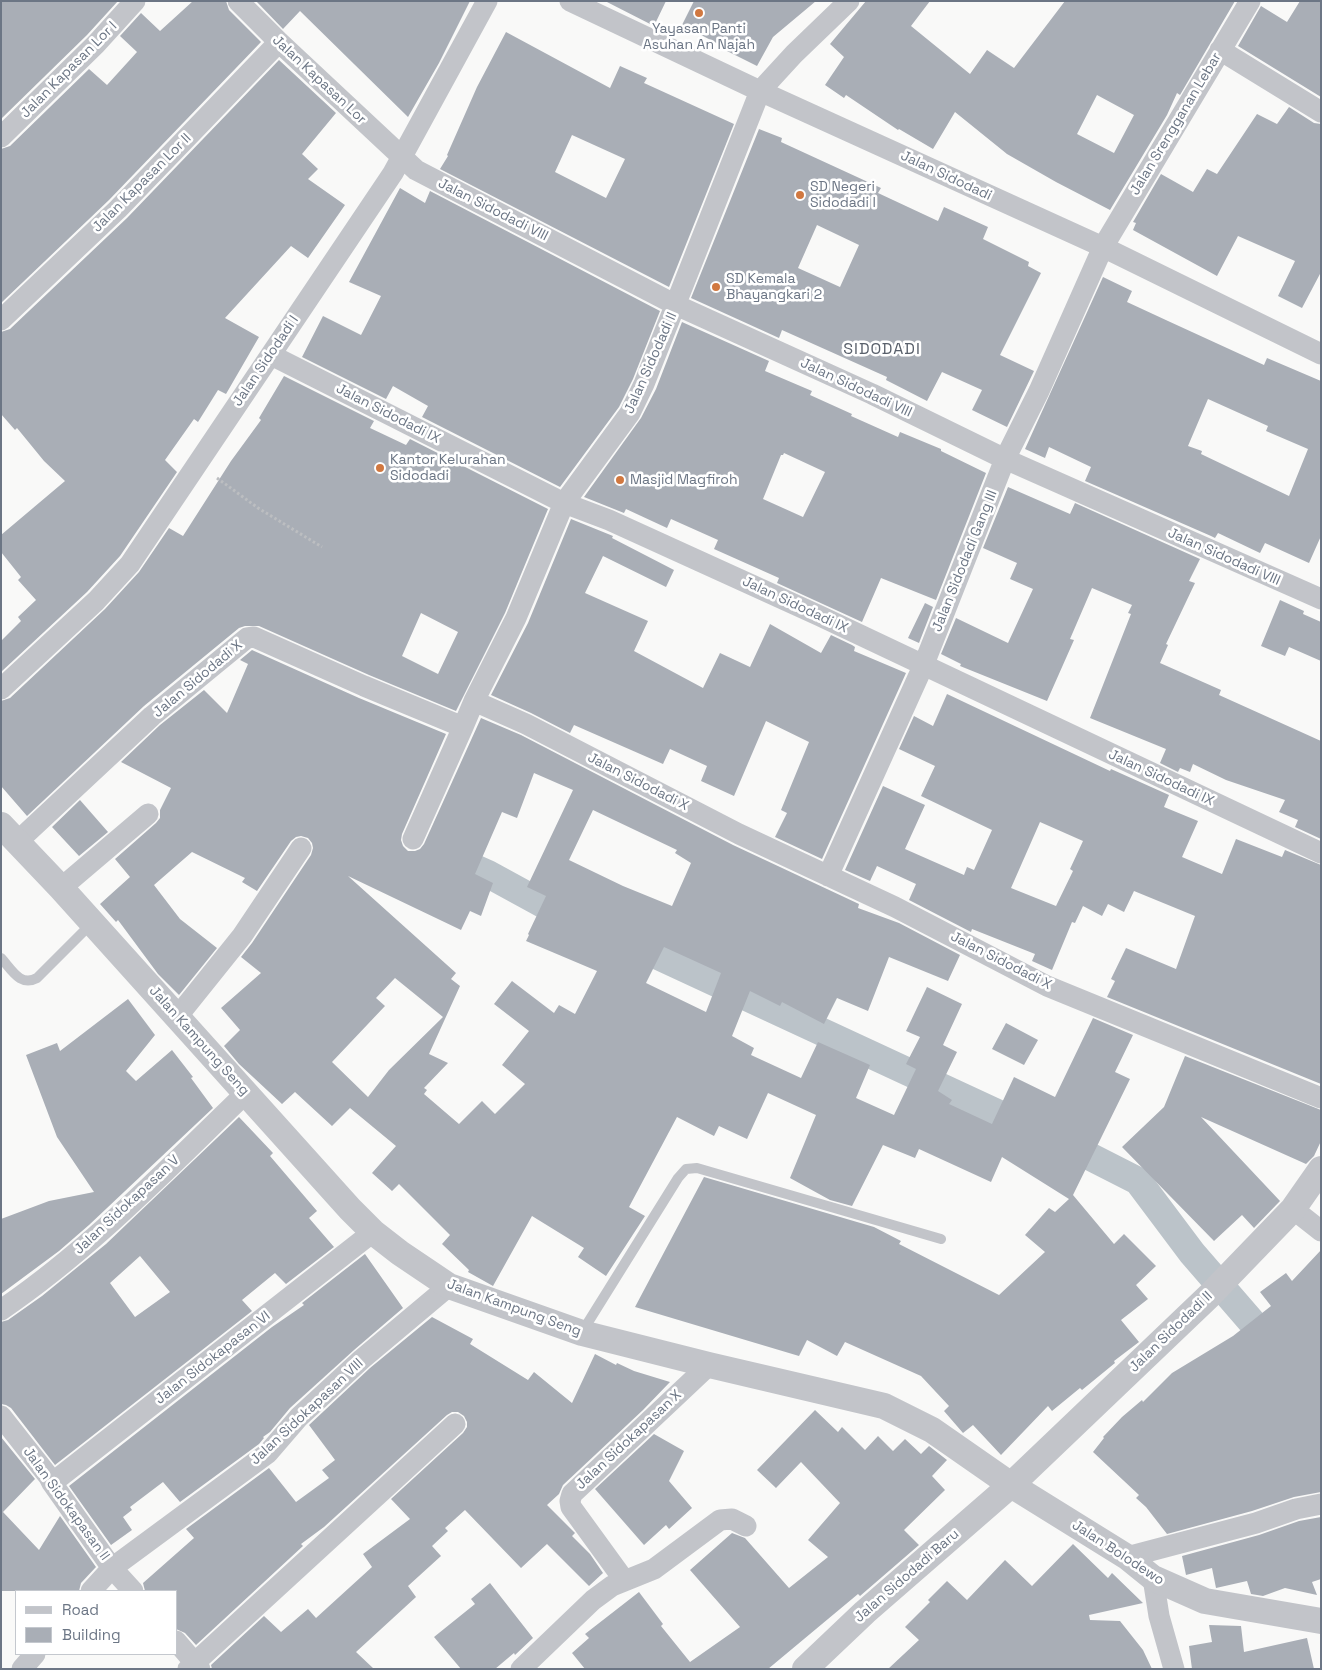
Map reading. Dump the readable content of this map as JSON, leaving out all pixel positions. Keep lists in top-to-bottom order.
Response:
{
  "streets": {
    "street": [
      "Jalan Kapasan Lor I",
      "Jalan Kapasan Lor",
      "Jalan Srengganan Lebar",
      "Jalan Sidodadi",
      "Jalan Kapasan Lor II",
      "Jalan Sidodadi VIII",
      "Jalan Sidodadi I",
      "Jalan Sidodadi II",
      "Jalan Sidodadi IX",
      "Jalan Sidodadi Gang III",
      "Jalan Sidodadi X",
      "Jalan Kampung Seng",
      "Jalan Sidokapasan V",
      "Jalan Sidokapasan VI",
      "Jalan Sidokapasan VIII",
      "Jalan Sidokapasan X",
      "Jalan Sidokapasan II",
      "Jalan Bolodewo",
      "Jalan Sidodadi Baru"
    ]
  },
  "crossings": [
    ["Jalan Kapasan Lor", "Jalan Kapasan Lor II"],
    ["Jalan Kapasan Lor", "Jalan Sidodadi VIII"],
    ["Jalan Kapasan Lor", "Jalan Sidodadi I"],
    ["Jalan Srengganan Lebar", "Jalan Sidodadi"],
    ["Jalan Srengganan Lebar", "Jalan Sidodadi Gang III"],
    ["Jalan Sidodadi", "Jalan Sidodadi II"],
    ["Jalan Sidodadi", "Jalan Sidodadi Gang III"],
    ["Jalan Sidodadi VIII", "Jalan Sidodadi I"],
    ["Jalan Sidodadi VIII", "Jalan Sidodadi II"],
    ["Jalan Sidodadi VIII", "Jalan Sidodadi Gang III"],
    ["Jalan Sidodadi I", "Jalan Sidodadi IX"],
    ["Jalan Sidodadi II", "Jalan Sidodadi IX"],
    ["Jalan Sidodadi II", "Jalan Sidodadi X"],
    ["Jalan Sidodadi II", "Jalan Kampung Seng"],
    ["Jalan Sidodadi II", "Jalan Bolodewo"],
    ["Jalan Sidodadi II", "Jalan Sidodadi Baru"],
    ["Jalan Sidodadi IX", "Jalan Sidodadi Gang III"],
    ["Jalan Sidodadi Gang III", "Jalan Sidodadi X"],
    ["Jalan Sidodadi X", "Jalan Kampung Seng"],
    ["Jalan Kampung Seng", "Jalan Sidokapasan V"],
    ["Jalan Kampung Seng", "Jalan Sidokapasan VI"],
    ["Jalan Kampung Seng", "Jalan Sidokapasan VIII"],
    ["Jalan Kampung Seng", "Jalan Sidokapasan X"],
    ["Jalan Kampung Seng", "Jalan Bolodewo"],
    ["Jalan Kampung Seng", "Jalan Sidodadi Baru"],
    ["Jalan Sidokapasan VI", "Jalan Sidokapasan II"],
    ["Jalan Sidokapasan VIII", "Jalan Sidokapasan II"],
    ["Jalan Bolodewo", "Jalan Sidodadi Baru"]
  ],
  "districts": ["SIDODADI"],
  "places": [
    "Yayasan Panti Asuhan An Najah",
    "SD Negeri Sidodadi I",
    "SD Kemala Bhayangkari 2",
    "Kantor Kelurahan Sidodadi",
    "Masjid Magfiroh"
  ],
  "legend": ["Road", "Building"]
}
